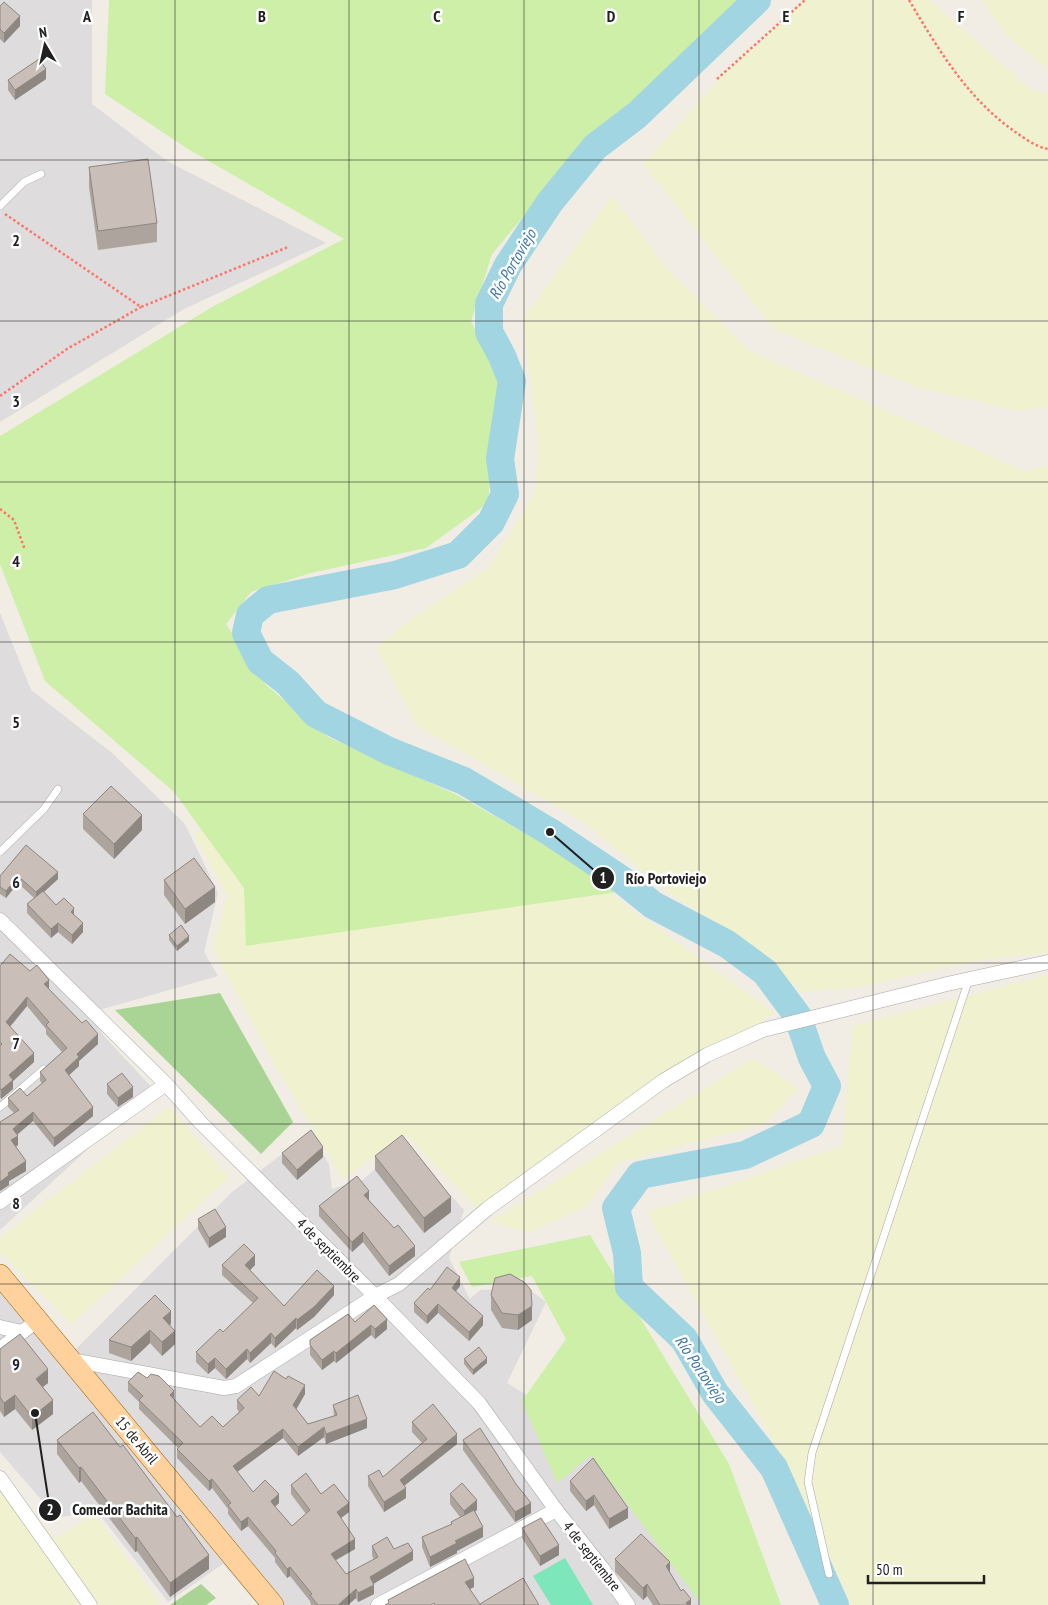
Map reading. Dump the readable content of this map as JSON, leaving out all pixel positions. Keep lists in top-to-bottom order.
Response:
{
  "streets": {
    "main road": ["15 de Abril"],
    "street": ["4 de septiembre"]
  },
  "water": ["Río Portoviejo"],
  "places": ["Río Portoviejo", "Comedor Bachita"],
  "scale_bar": "50 m",
  "north": "top",
  "grid": {
    "columns": [
      "A",
      "B",
      "C",
      "D",
      "E",
      "F"
    ],
    "rows": [
      "2",
      "3",
      "4",
      "5",
      "6",
      "7",
      "8",
      "9"
    ]
  }
}
